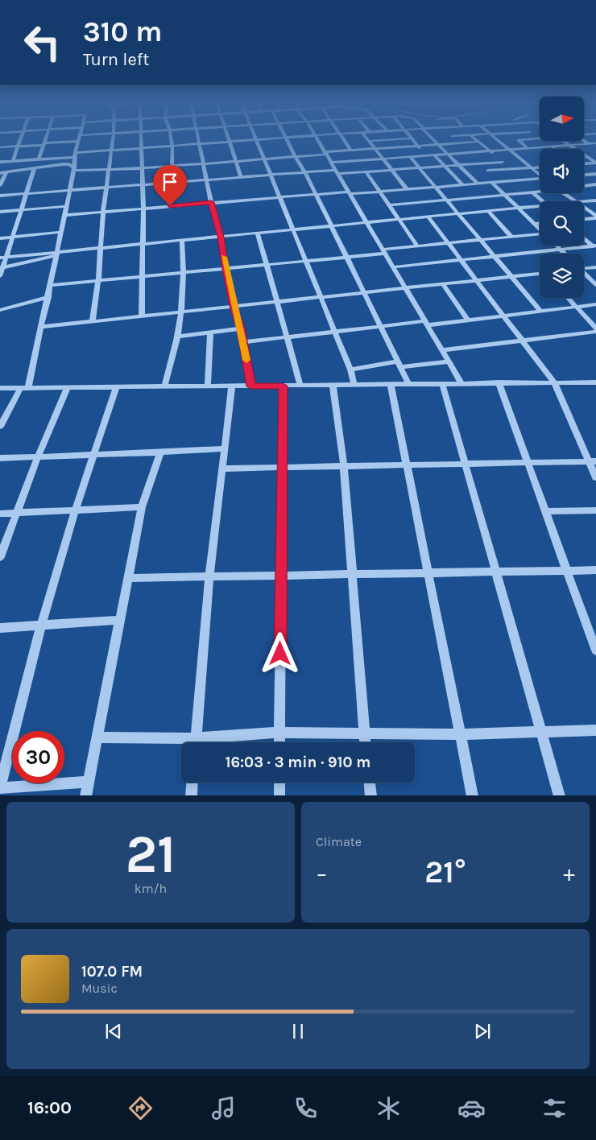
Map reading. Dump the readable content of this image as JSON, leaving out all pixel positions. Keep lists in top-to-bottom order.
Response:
{
  "north": "right",
  "page": {
    "turn": ["310 m", "Turn left"],
    "limit": "30",
    "trip": "16:03 · 3 min · 910 m",
    "tile": [
      ["21", "km/h"],
      "Climate"
    ],
    "heat": ["−", "21°", "+"],
    "song": ["107.0 FM", "Music"],
    "tabs": "16:00"
  }
}
